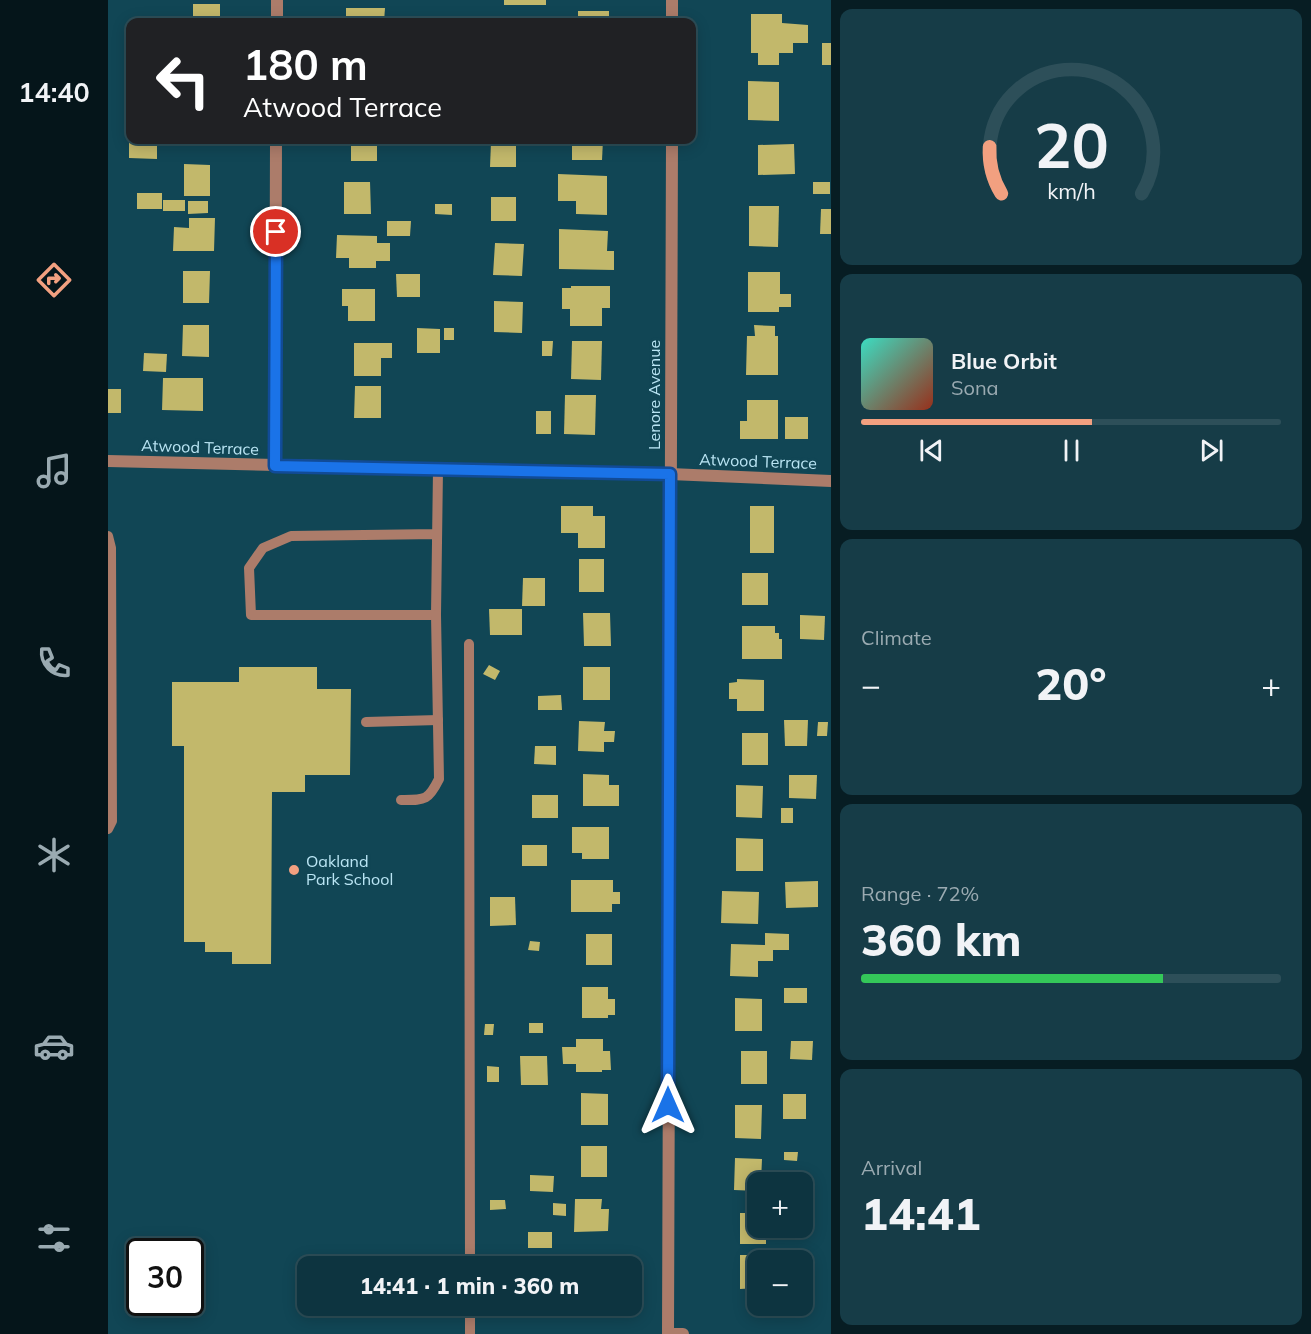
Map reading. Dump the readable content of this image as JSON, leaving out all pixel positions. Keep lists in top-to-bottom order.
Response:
{
  "streets": {
    "street": ["Lenore Avenue", "Atwood Terrace"]
  },
  "crossings": [
    ["Lenore Avenue", "Atwood Terrace"]
  ],
  "places": ["Oakland Park School"],
  "page": {
    "tabs": "14:40",
    "turn": ["180 m", "Atwood Terrace"],
    "song": ["Blue Orbit", "Sona"],
    "tile": [
      "Climate",
      ["Range · 72%", "360 km"],
      ["Arrival", "14:41"]
    ],
    "heat": ["−", "20°", "+"],
    "map_buttons": ["+", "−"],
    "limit": "30",
    "trip": "14:41 · 1 min · 360 m",
    "gauge": ["20", "km/h"]
  }
}
